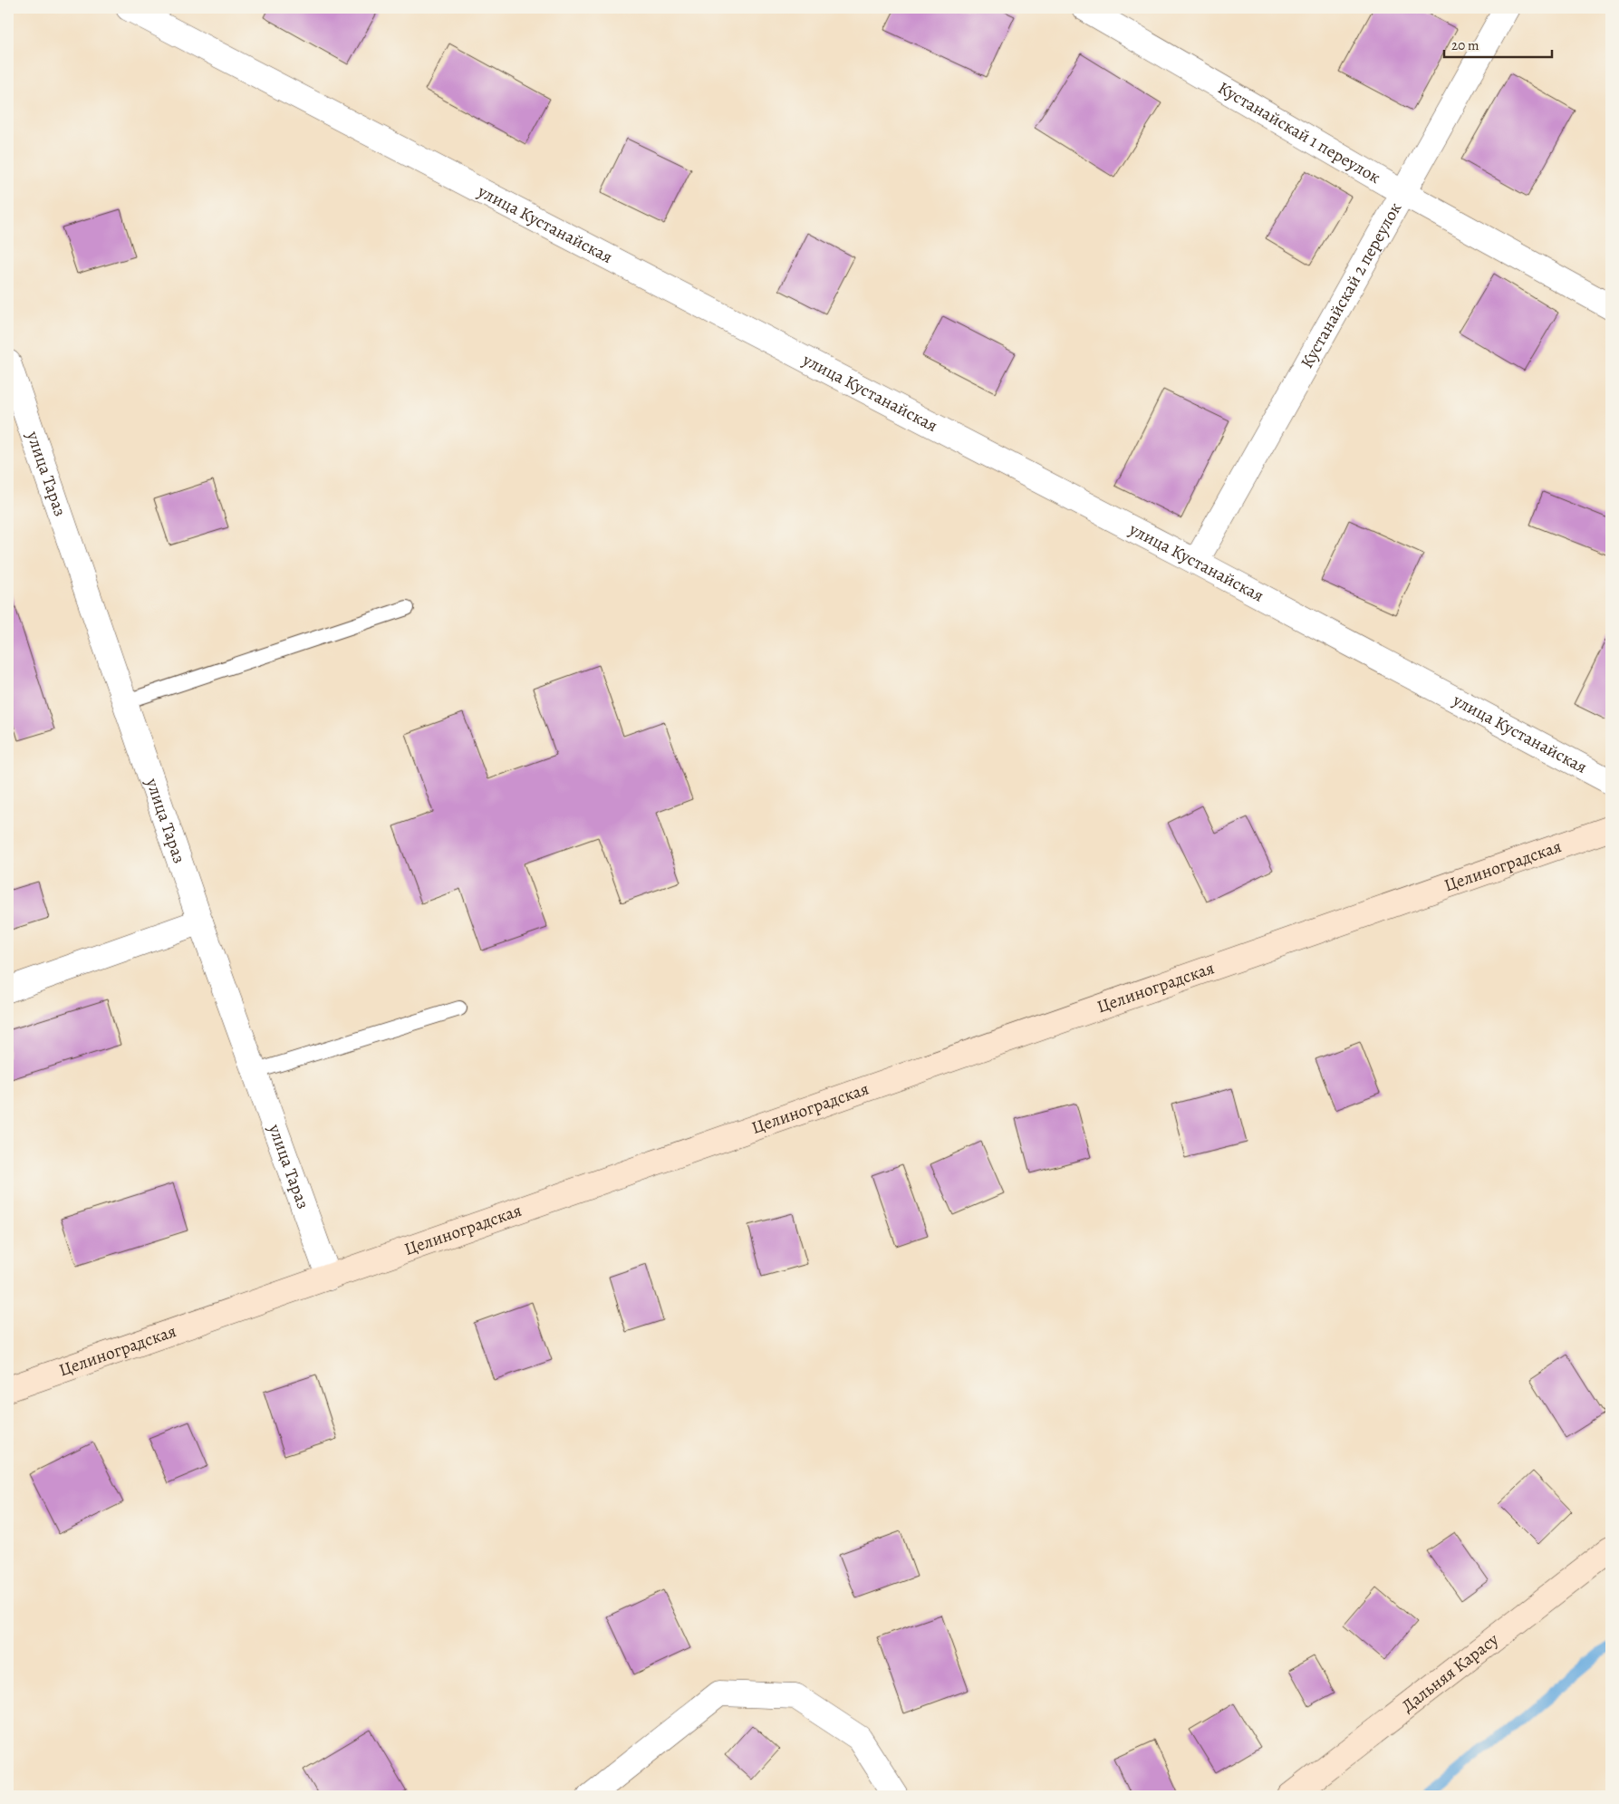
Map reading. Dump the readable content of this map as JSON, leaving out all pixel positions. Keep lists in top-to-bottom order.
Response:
{
  "streets": {
    "street": [
      "Кустанайскай 1 переулок",
      "улица Кустанайская",
      "Кустанайскай 2 переулок",
      "улица Тараз",
      "Целиноградская",
      "Дальняя Карасу"
    ]
  },
  "crossings": [
    ["Кустанайскай 1 переулок", "Кустанайскай 2 переулок"],
    ["улица Кустанайская", "Кустанайскай 2 переулок"],
    ["улица Тараз", "Целиноградская"]
  ],
  "scale_bar": "20 m"
}
